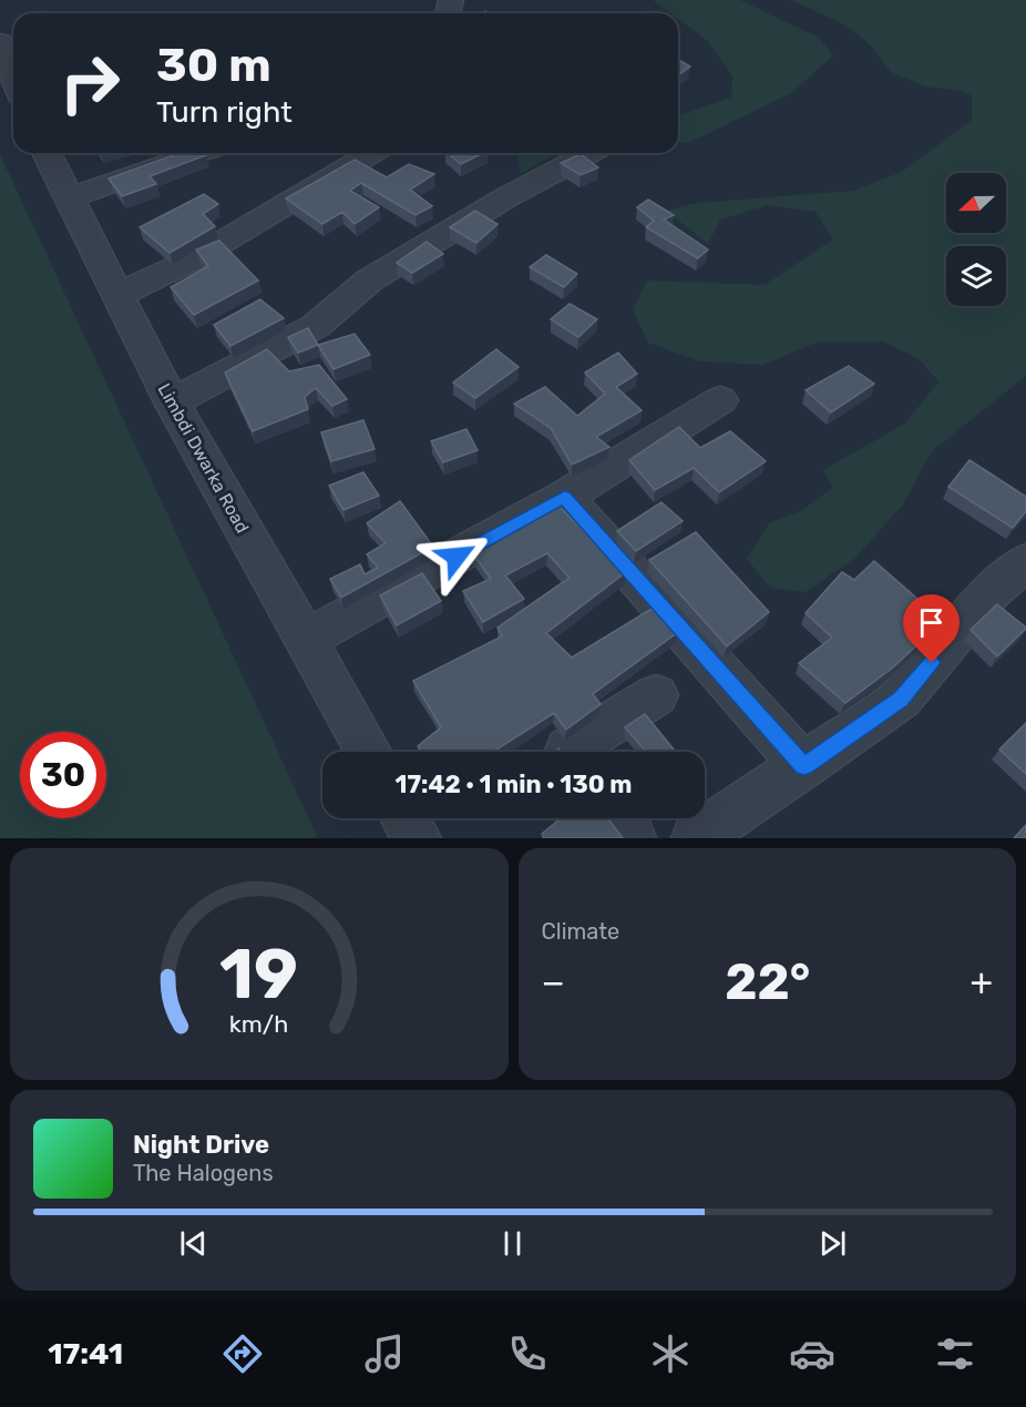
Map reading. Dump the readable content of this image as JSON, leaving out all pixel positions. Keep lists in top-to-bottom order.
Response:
{
  "streets": {
    "street": ["Limbdi Dwarka Road"]
  },
  "north": "left",
  "page": {
    "turn": ["30 m", "Turn right"],
    "limit": "30",
    "trip": "17:42 · 1 min · 130 m",
    "tile": "Climate",
    "heat": ["−", "22°", "+"],
    "song": ["Night Drive", "The Halogens"],
    "tabs": "17:41",
    "gauge": ["19", "km/h"]
  }
}
